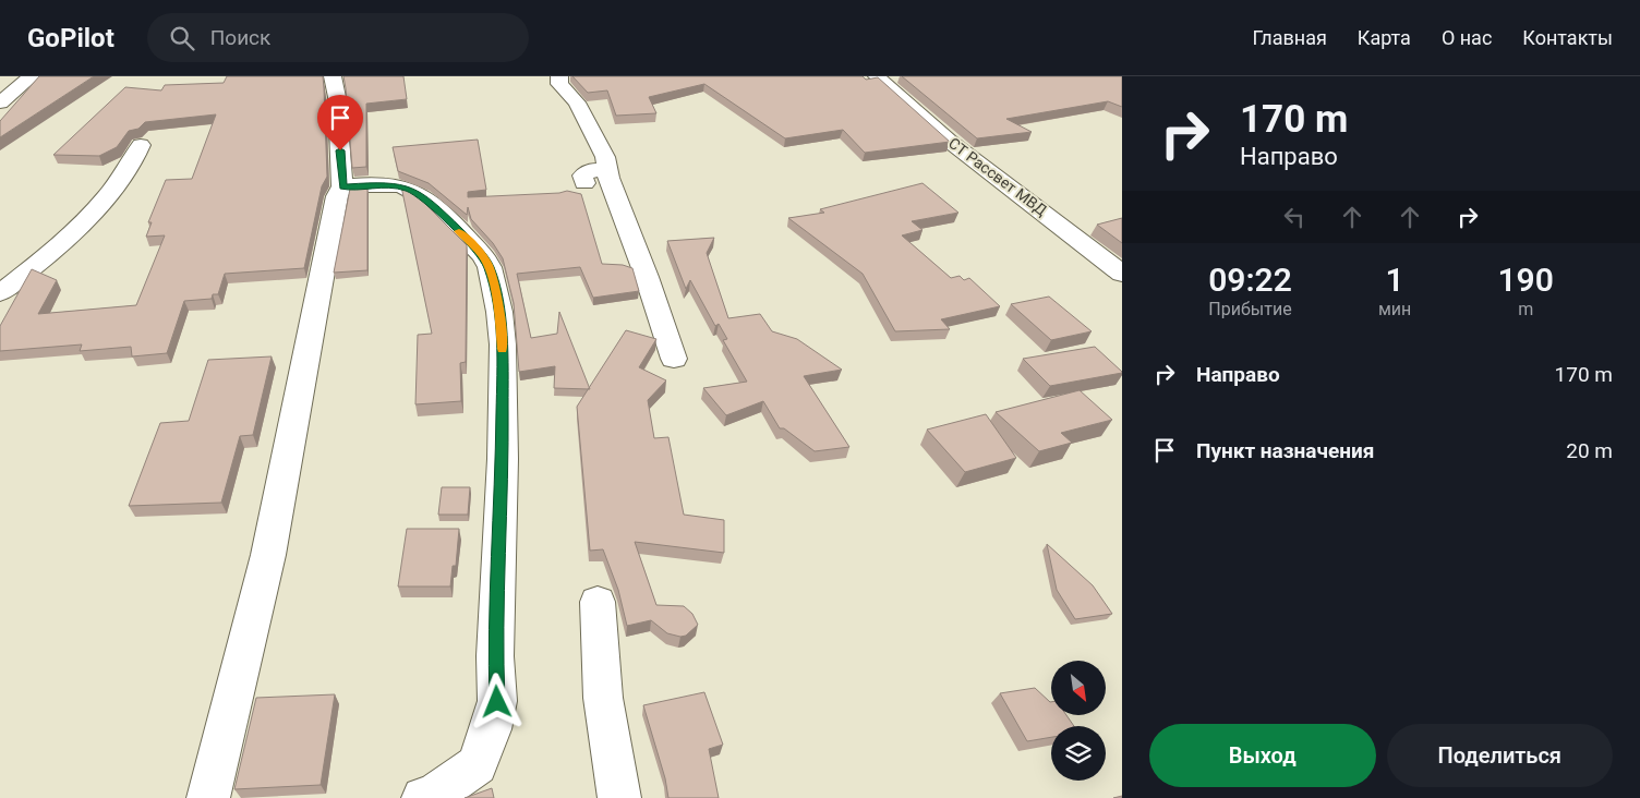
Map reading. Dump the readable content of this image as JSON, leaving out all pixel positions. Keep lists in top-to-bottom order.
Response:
{
  "streets": {
    "street": ["СТ Рассвет МВД"]
  },
  "north": "bottom right",
  "page": {
    "header": "GoPilot",
    "search": "Поиск",
    "nav": [
      "Главная",
      "Карта",
      "О нас",
      "Контакты"
    ],
    "turn": ["170 m", "Направо"],
    "eta": [
      "09:22",
      "Прибытие",
      "1",
      "мин",
      "190",
      "m"
    ],
    "list": [
      {
        "name": "Направо",
        "value": "170 m"
      },
      {
        "name": "Пункт назначения",
        "value": "20 m"
      }
    ],
    "buttons": ["Выход", "Поделиться"]
  }
}
